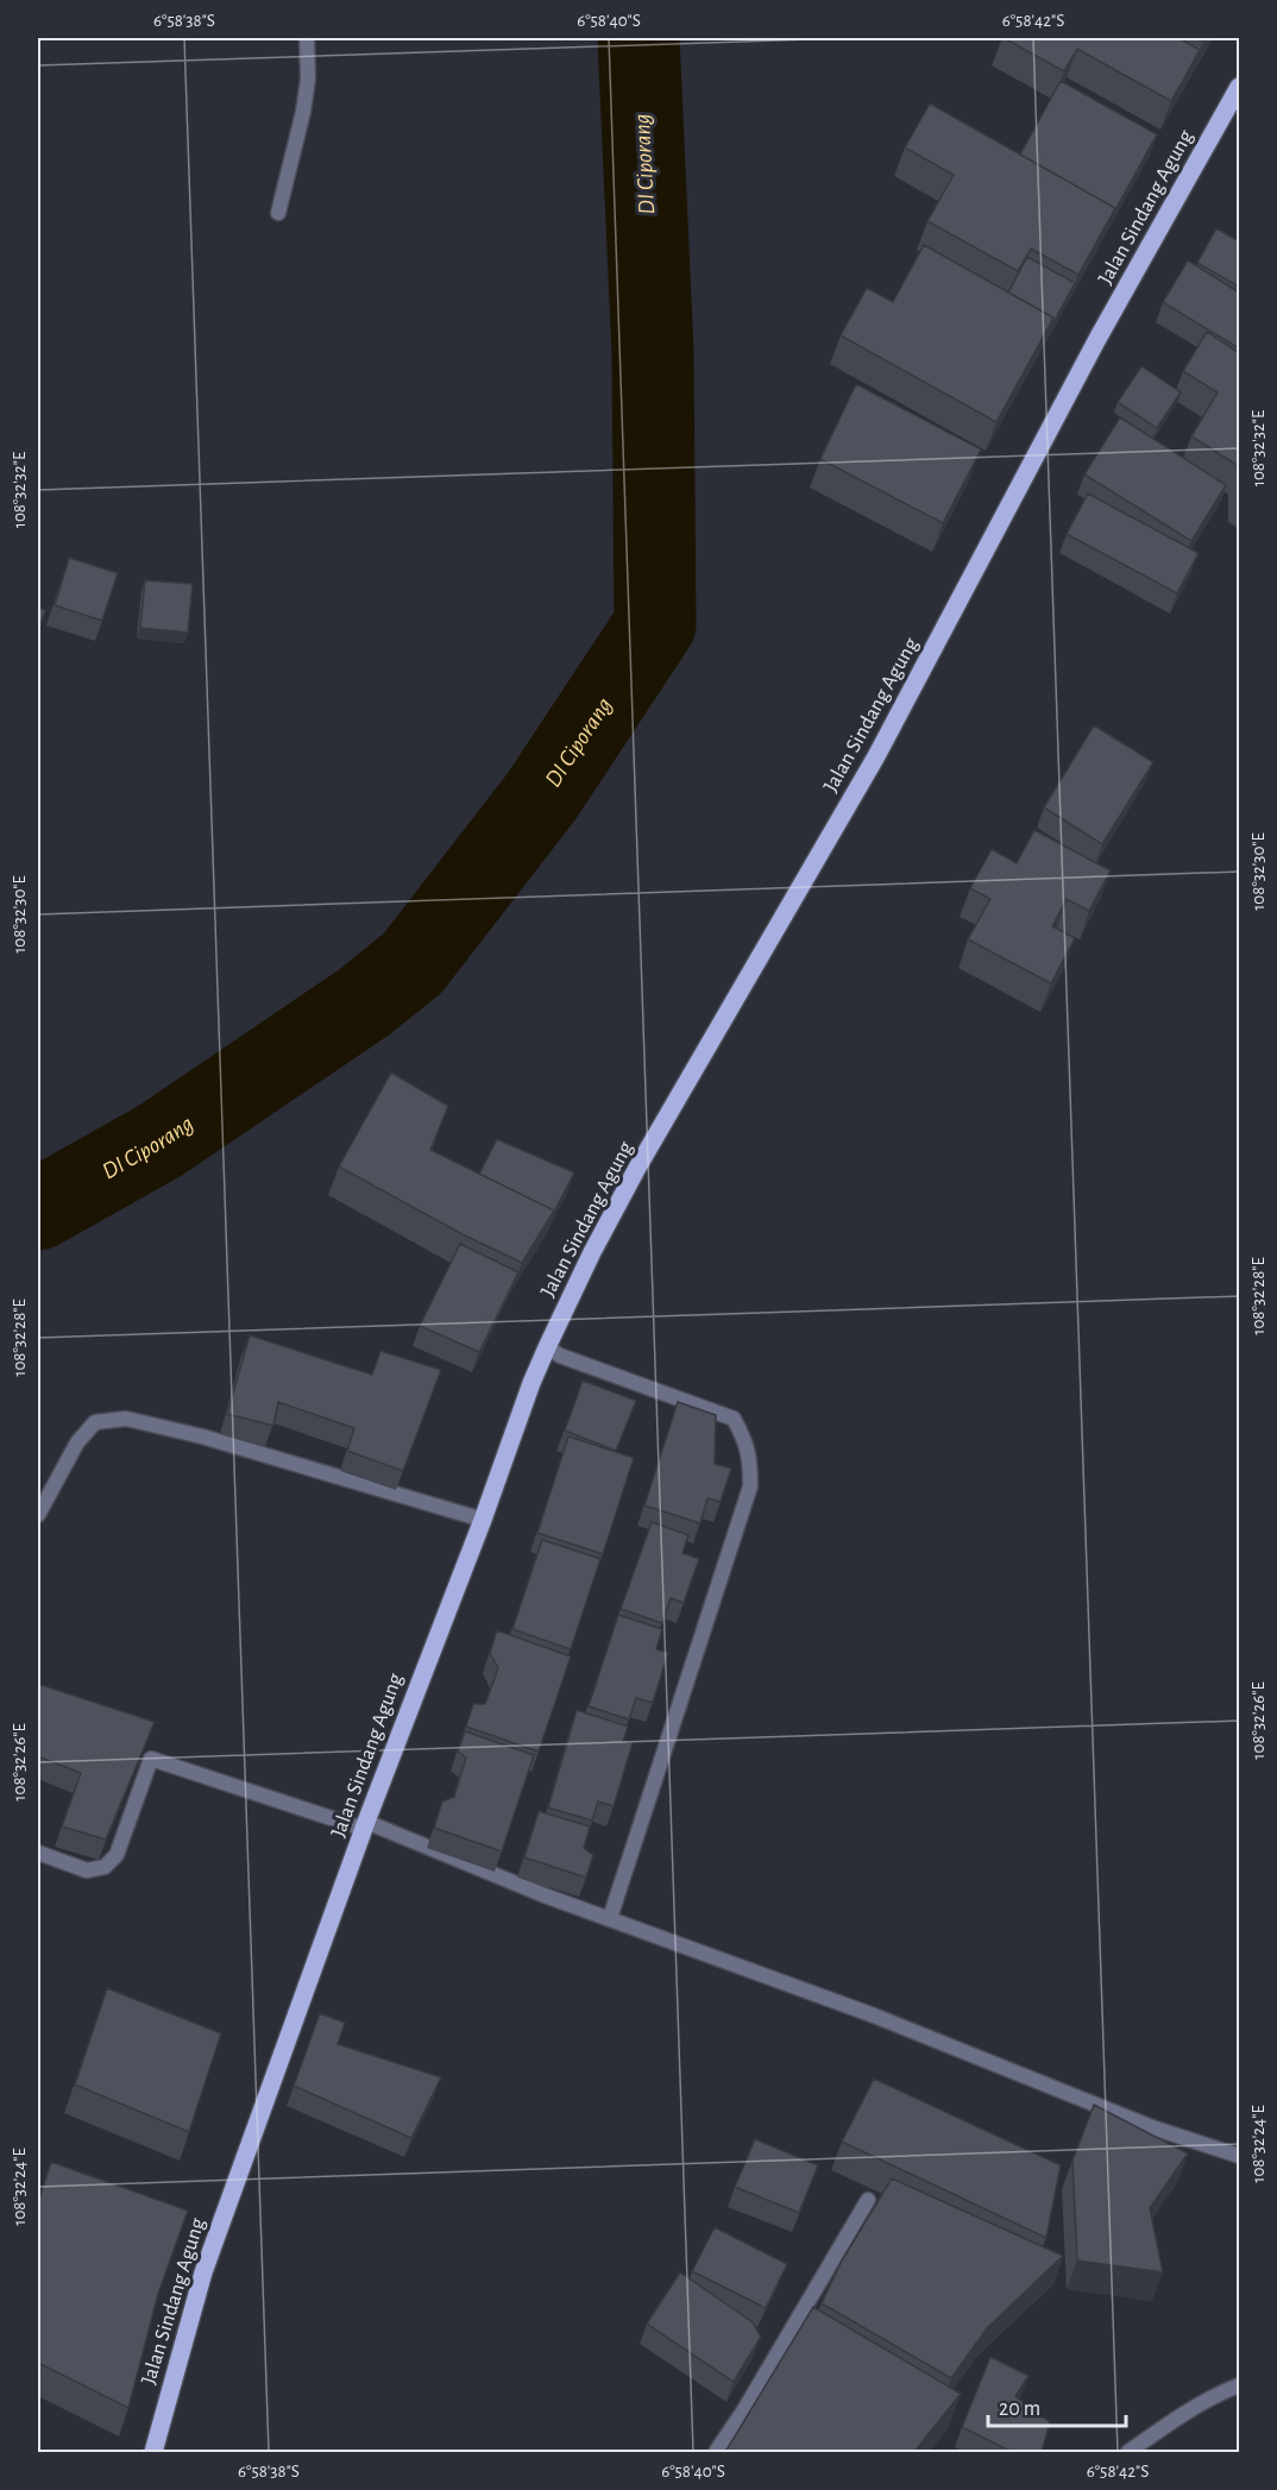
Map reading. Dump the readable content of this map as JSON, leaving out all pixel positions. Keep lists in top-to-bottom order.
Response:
{
  "streets": {
    "main road": ["Jalan Sindang Agung"]
  },
  "water": ["DI Ciporang"],
  "scale_bar": "20 m",
  "coordinates": [
    "6°58'38\"S",
    "6°58'40\"S",
    "6°58'42\"S",
    "108°32'32\"E",
    "108°32'30\"E",
    "108°32'28\"E",
    "108°32'26\"E",
    "108°32'24\"E"
  ]
}
